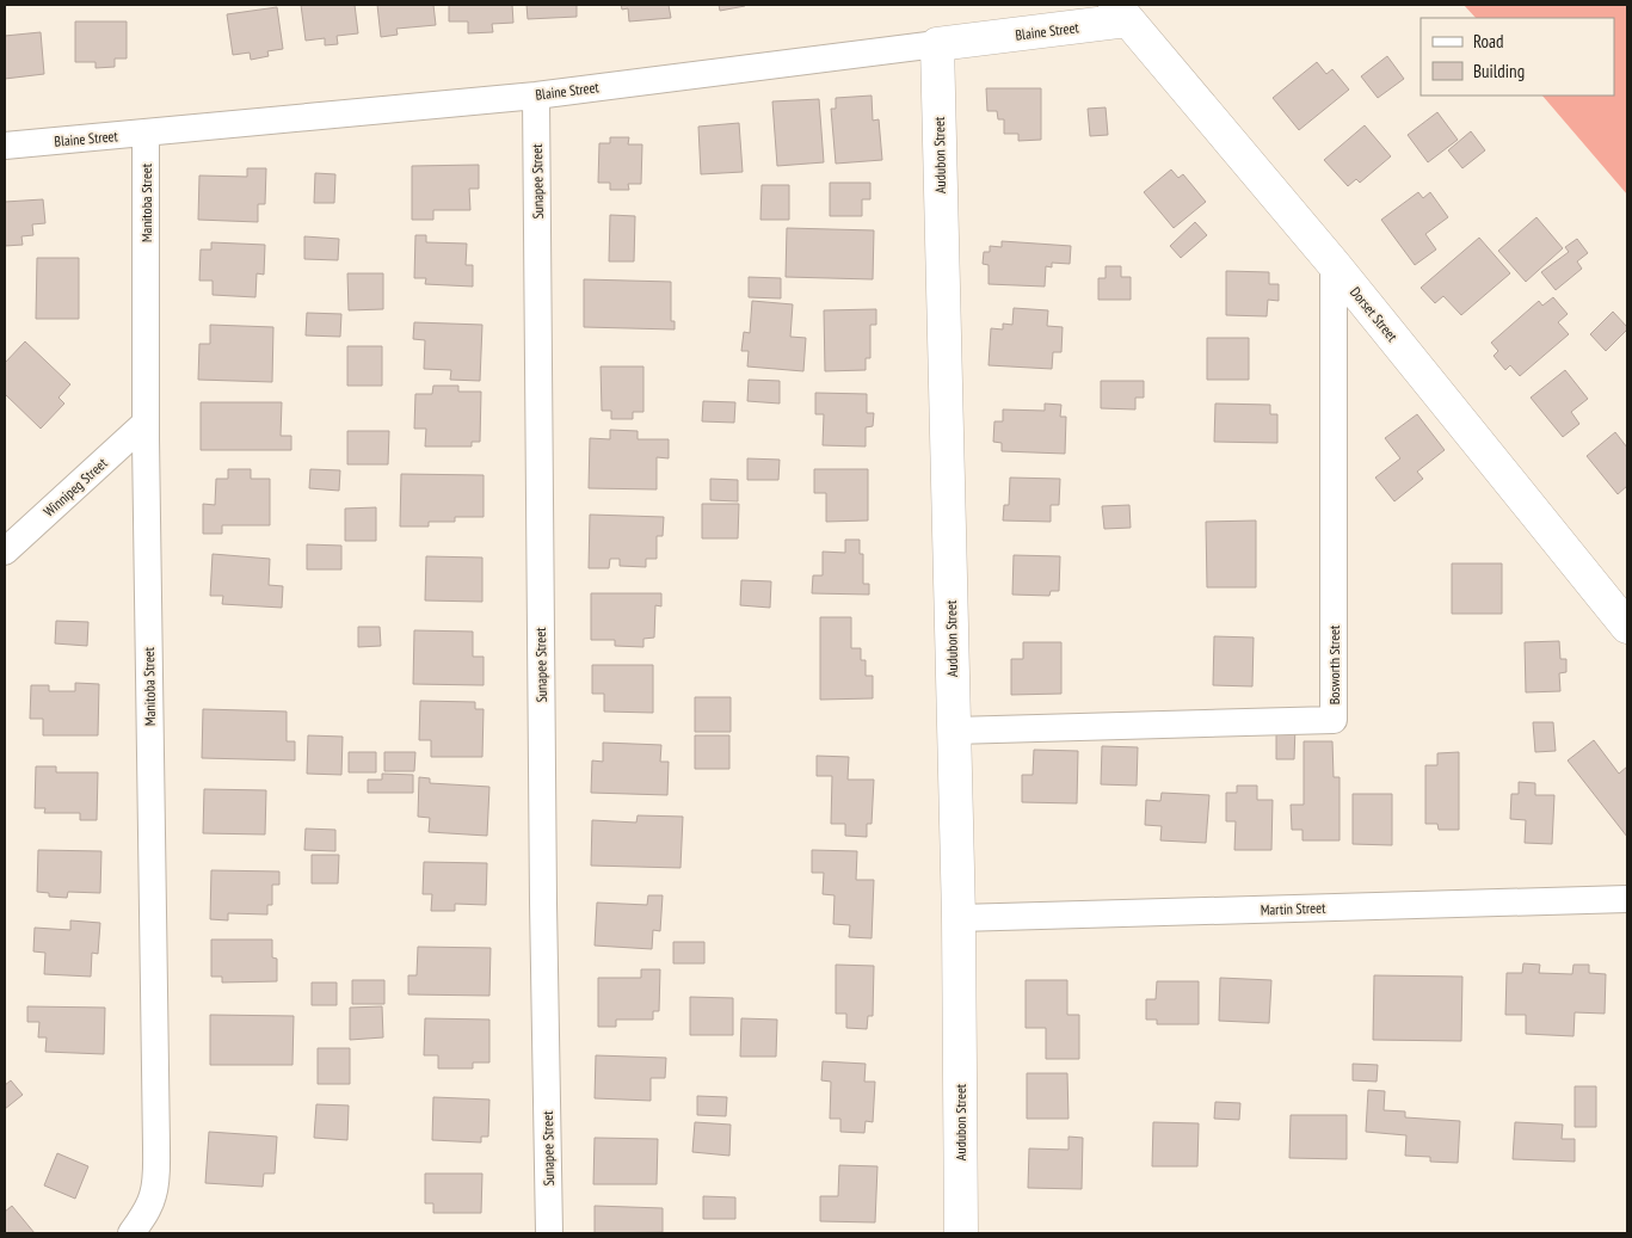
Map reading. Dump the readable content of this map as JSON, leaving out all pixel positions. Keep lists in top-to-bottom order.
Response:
{
  "streets": {
    "street": [
      "Blaine Street",
      "Audubon Street",
      "Sunapee Street",
      "Manitoba Street",
      "Dorset Street",
      "Winnipeg Street",
      "Bosworth Street",
      "Martin Street"
    ]
  },
  "crossings": [
    ["Blaine Street", "Audubon Street"],
    ["Blaine Street", "Sunapee Street"],
    ["Blaine Street", "Manitoba Street"],
    ["Blaine Street", "Dorset Street"],
    ["Audubon Street", "Bosworth Street"],
    ["Audubon Street", "Martin Street"],
    ["Manitoba Street", "Winnipeg Street"],
    ["Dorset Street", "Bosworth Street"]
  ],
  "legend": ["Road", "Building"]
}
